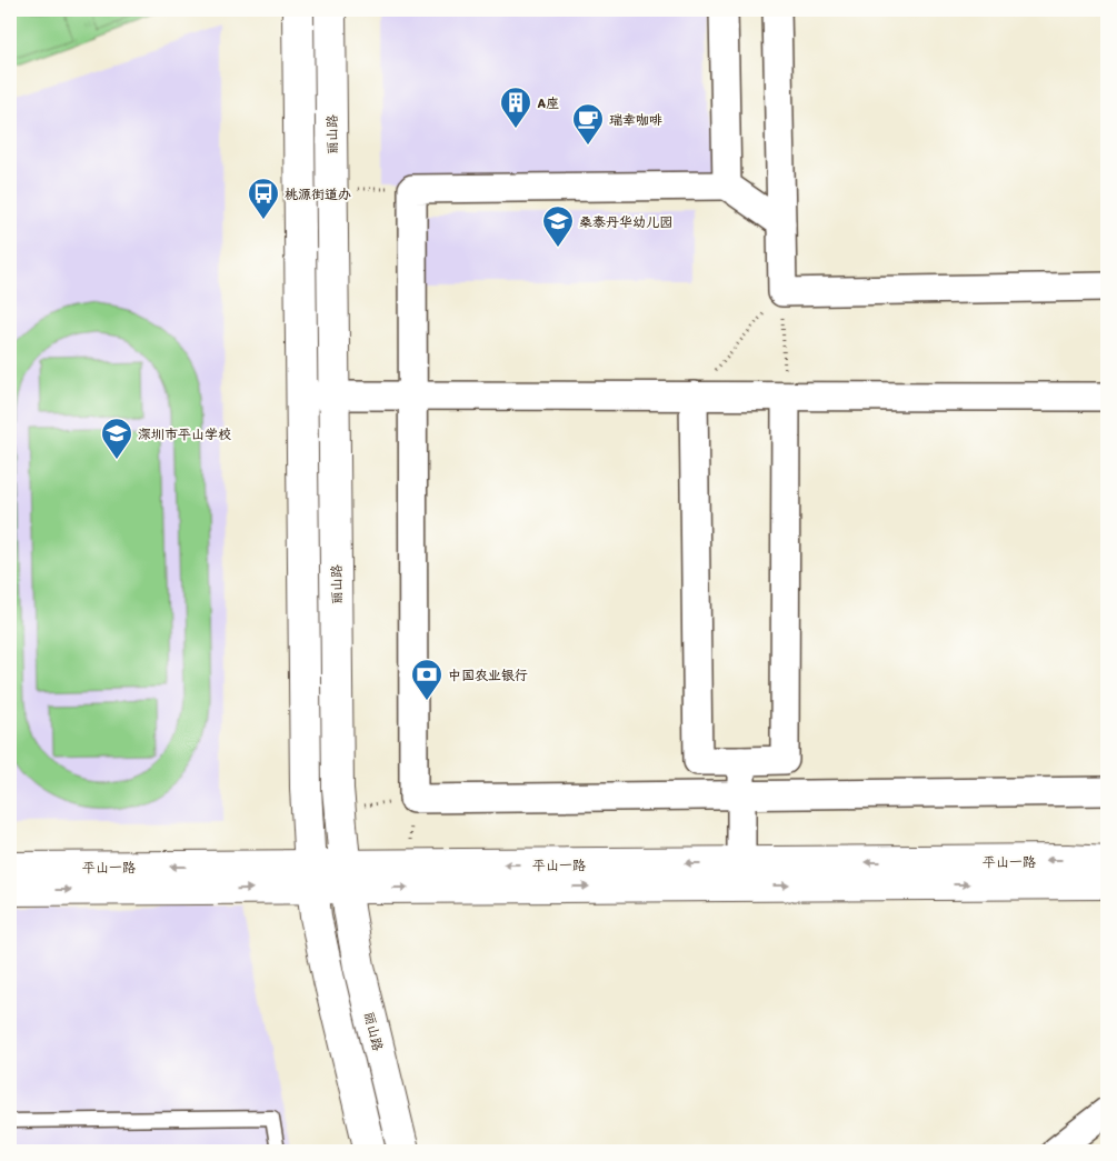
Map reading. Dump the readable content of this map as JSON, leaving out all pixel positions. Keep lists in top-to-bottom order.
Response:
{
  "streets": {
    "street": ["丽山路", "平山一路"]
  },
  "crossings": [
    ["丽山路", "平山一路"]
  ],
  "places": {
    "building": ["A座"],
    "cafe": ["瑞幸咖啡"],
    "bus stop": ["桃源街道办"],
    "school or university": ["桑泰丹华幼儿园", "深圳市平山学校"],
    "bank": ["中国农业银行"]
  }
}
